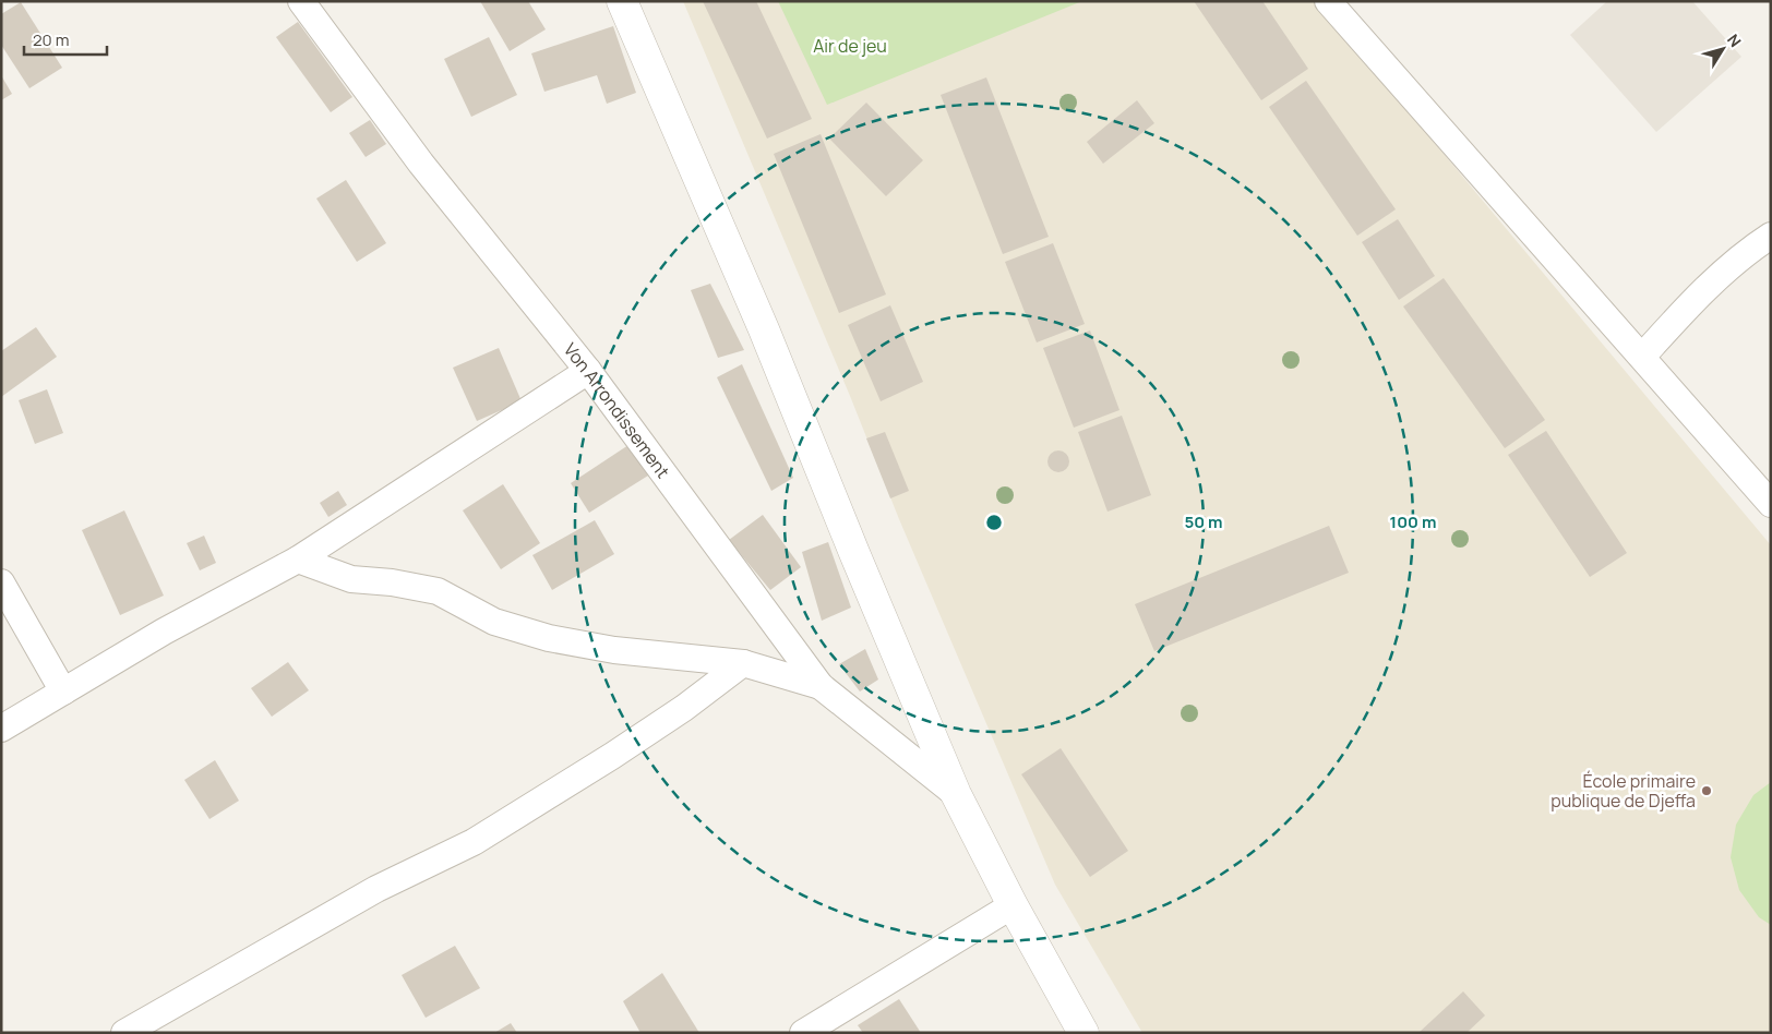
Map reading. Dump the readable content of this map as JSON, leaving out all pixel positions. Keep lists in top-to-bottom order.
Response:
{
  "streets": {
    "street": ["Von Arrondissement"]
  },
  "parks": ["Air de jeu"],
  "places": ["École primaire publique de Djeffa"],
  "scale_bar": "20 m",
  "north": "top right",
  "rings": ["50 m", "100 m"]
}
